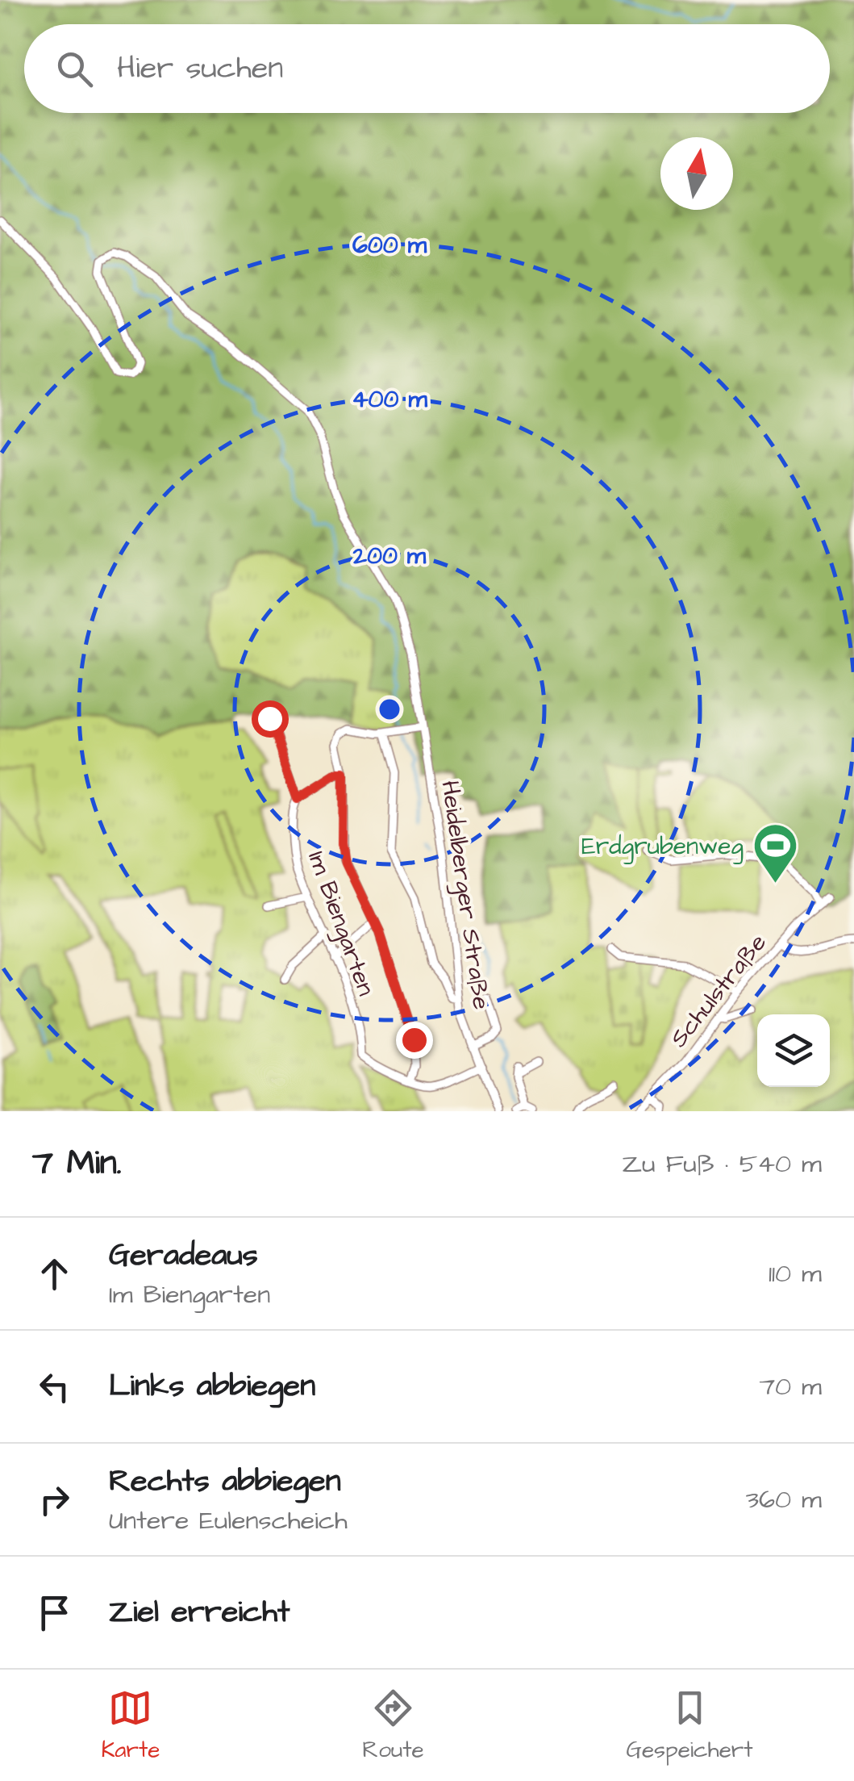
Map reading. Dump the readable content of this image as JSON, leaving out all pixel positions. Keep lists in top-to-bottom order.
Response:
{
  "streets": {
    "street": ["Heidelberger Straße", "Im Biengarten", "Schulstraße"]
  },
  "places": {
    "sports": ["Erdgrubenweg"]
  },
  "north": "top",
  "page": {
    "search": "Hier suchen",
    "heading": ["7 Min.", "Zu Fuß · 540 m"],
    "list": [
      ["Geradeaus", "Im Biengarten", "110 m"],
      ["Links abbiegen", "70 m"],
      ["Rechts abbiegen", "Untere Eulenscheich", "360 m"],
      "Ziel erreicht"
    ],
    "nav": ["Karte", "Route", "Gespeichert"]
  },
  "rings": ["600 m", "400 m", "200 m"]
}
